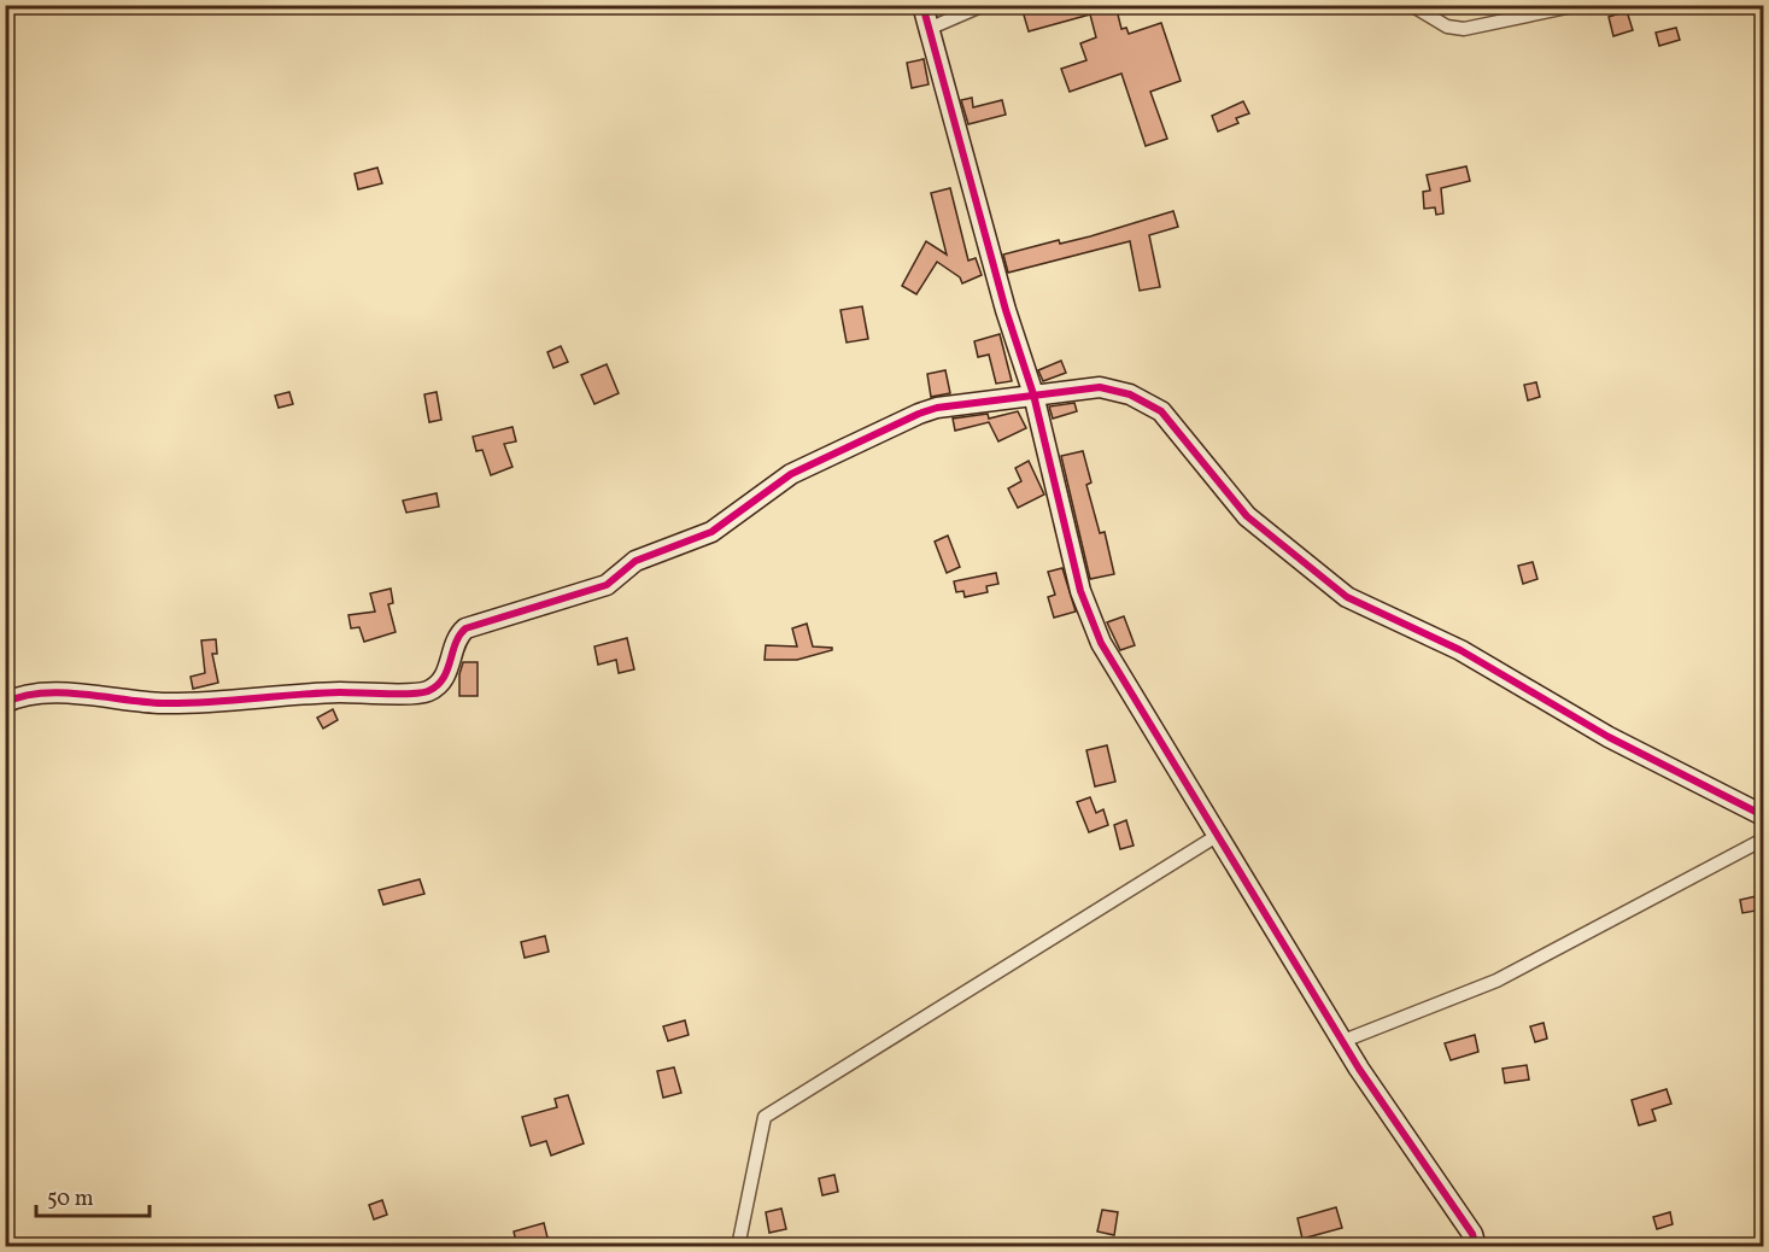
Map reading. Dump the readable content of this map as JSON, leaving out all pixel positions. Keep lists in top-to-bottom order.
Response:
{
  "scale_bar": "50 m"
}
